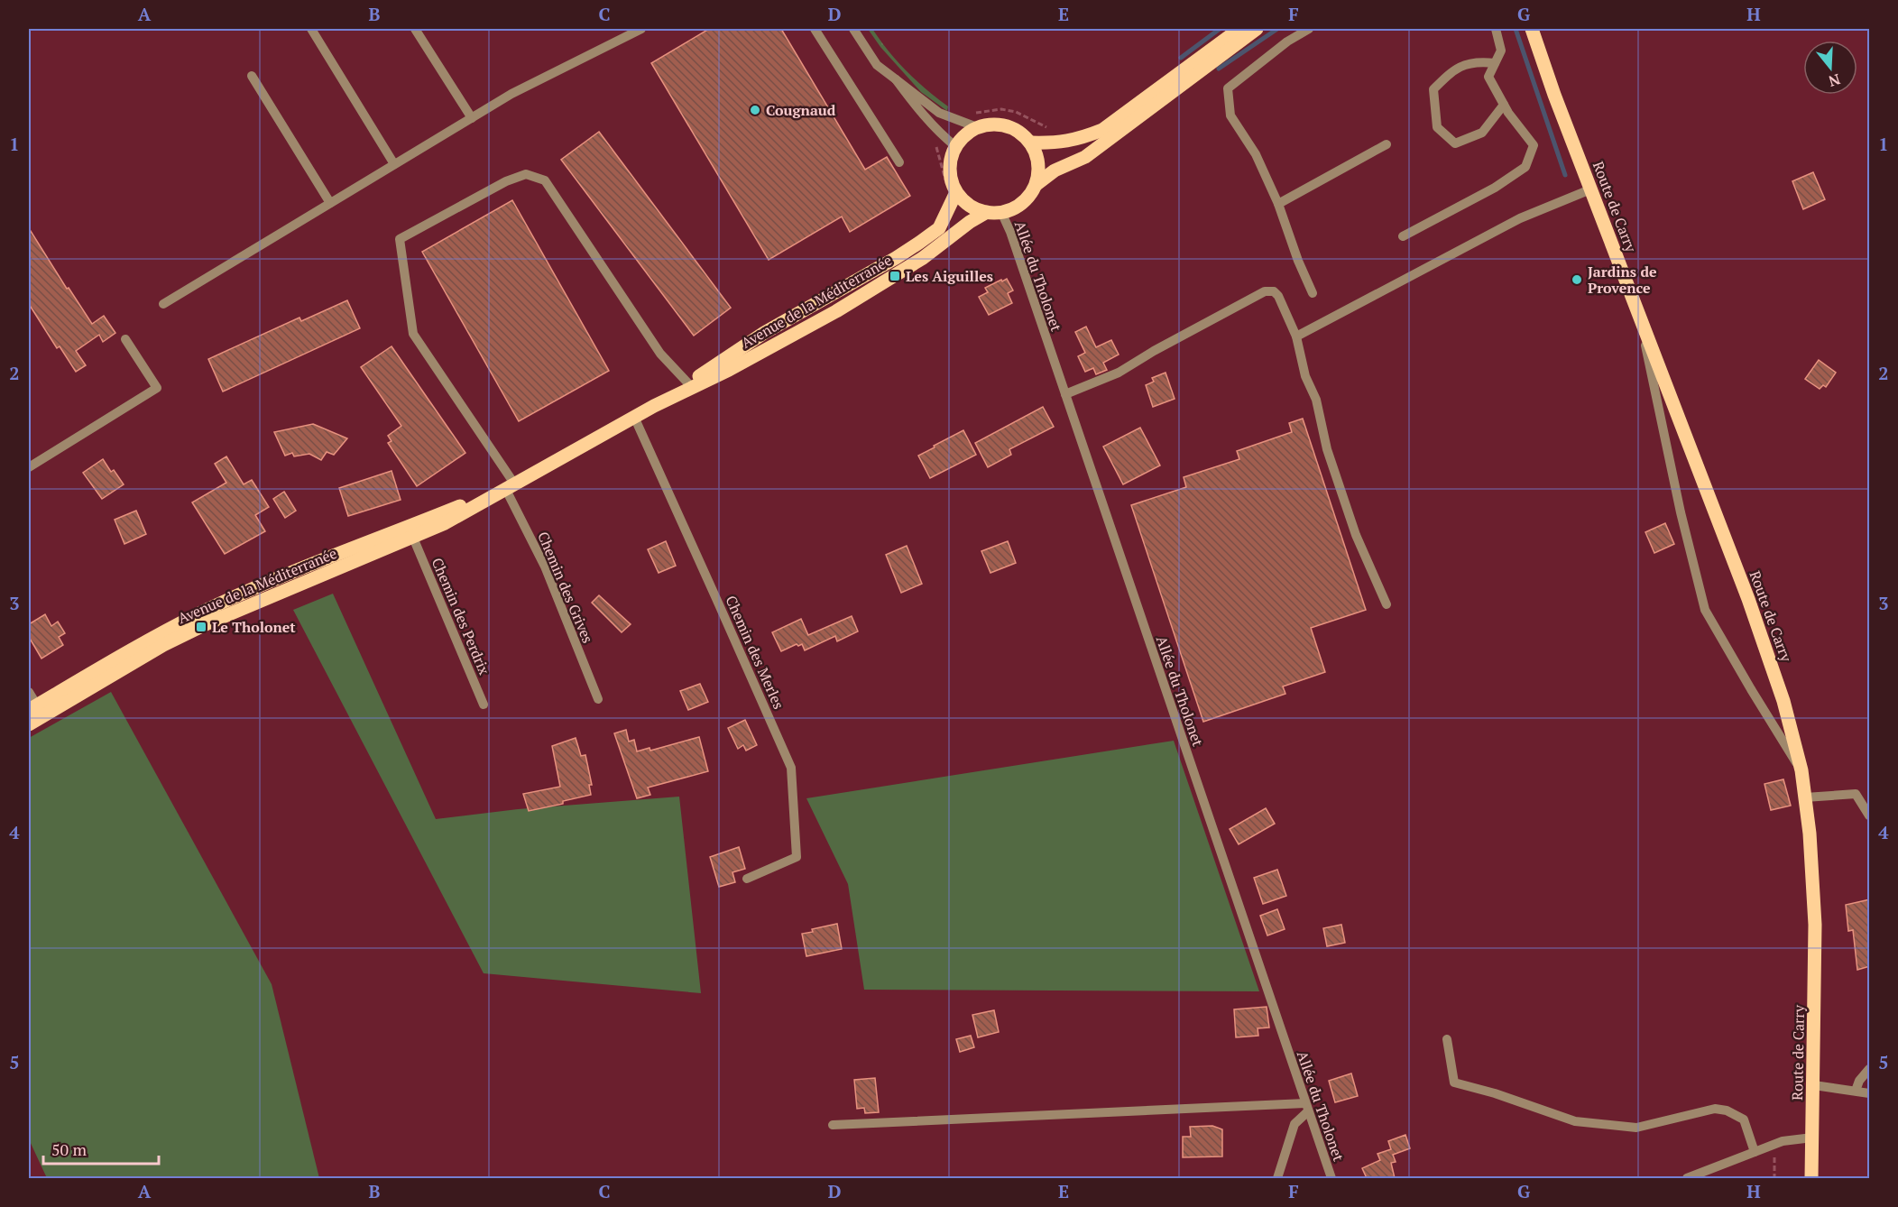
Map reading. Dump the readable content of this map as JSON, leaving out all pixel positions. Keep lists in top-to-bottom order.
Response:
{
  "streets": {
    "main road": ["Route de Carry", "Avenue de la Méditerranée"],
    "street": [
      "Allée du Tholonet",
      "Chemin des Grives",
      "Chemin des Perdrix",
      "Chemin des Merles"
    ]
  },
  "crossings": [
    ["Allée du Tholonet", "Avenue de la Méditerranée"],
    ["Avenue de la Méditerranée", "Chemin des Grives"],
    ["Avenue de la Méditerranée", "Chemin des Perdrix"],
    ["Avenue de la Méditerranée", "Chemin des Merles"]
  ],
  "places": {
    "other": ["Cougnaud", "Jardins de Provence"],
    "transit": ["Les Aiguilles", "Le Tholonet"]
  },
  "scale_bar": "50 m",
  "north": "bottom",
  "grid": {
    "columns": [
      "A",
      "B",
      "C",
      "D",
      "E",
      "F",
      "G",
      "H"
    ],
    "rows": [
      "1",
      "2",
      "3",
      "4",
      "5"
    ]
  }
}
